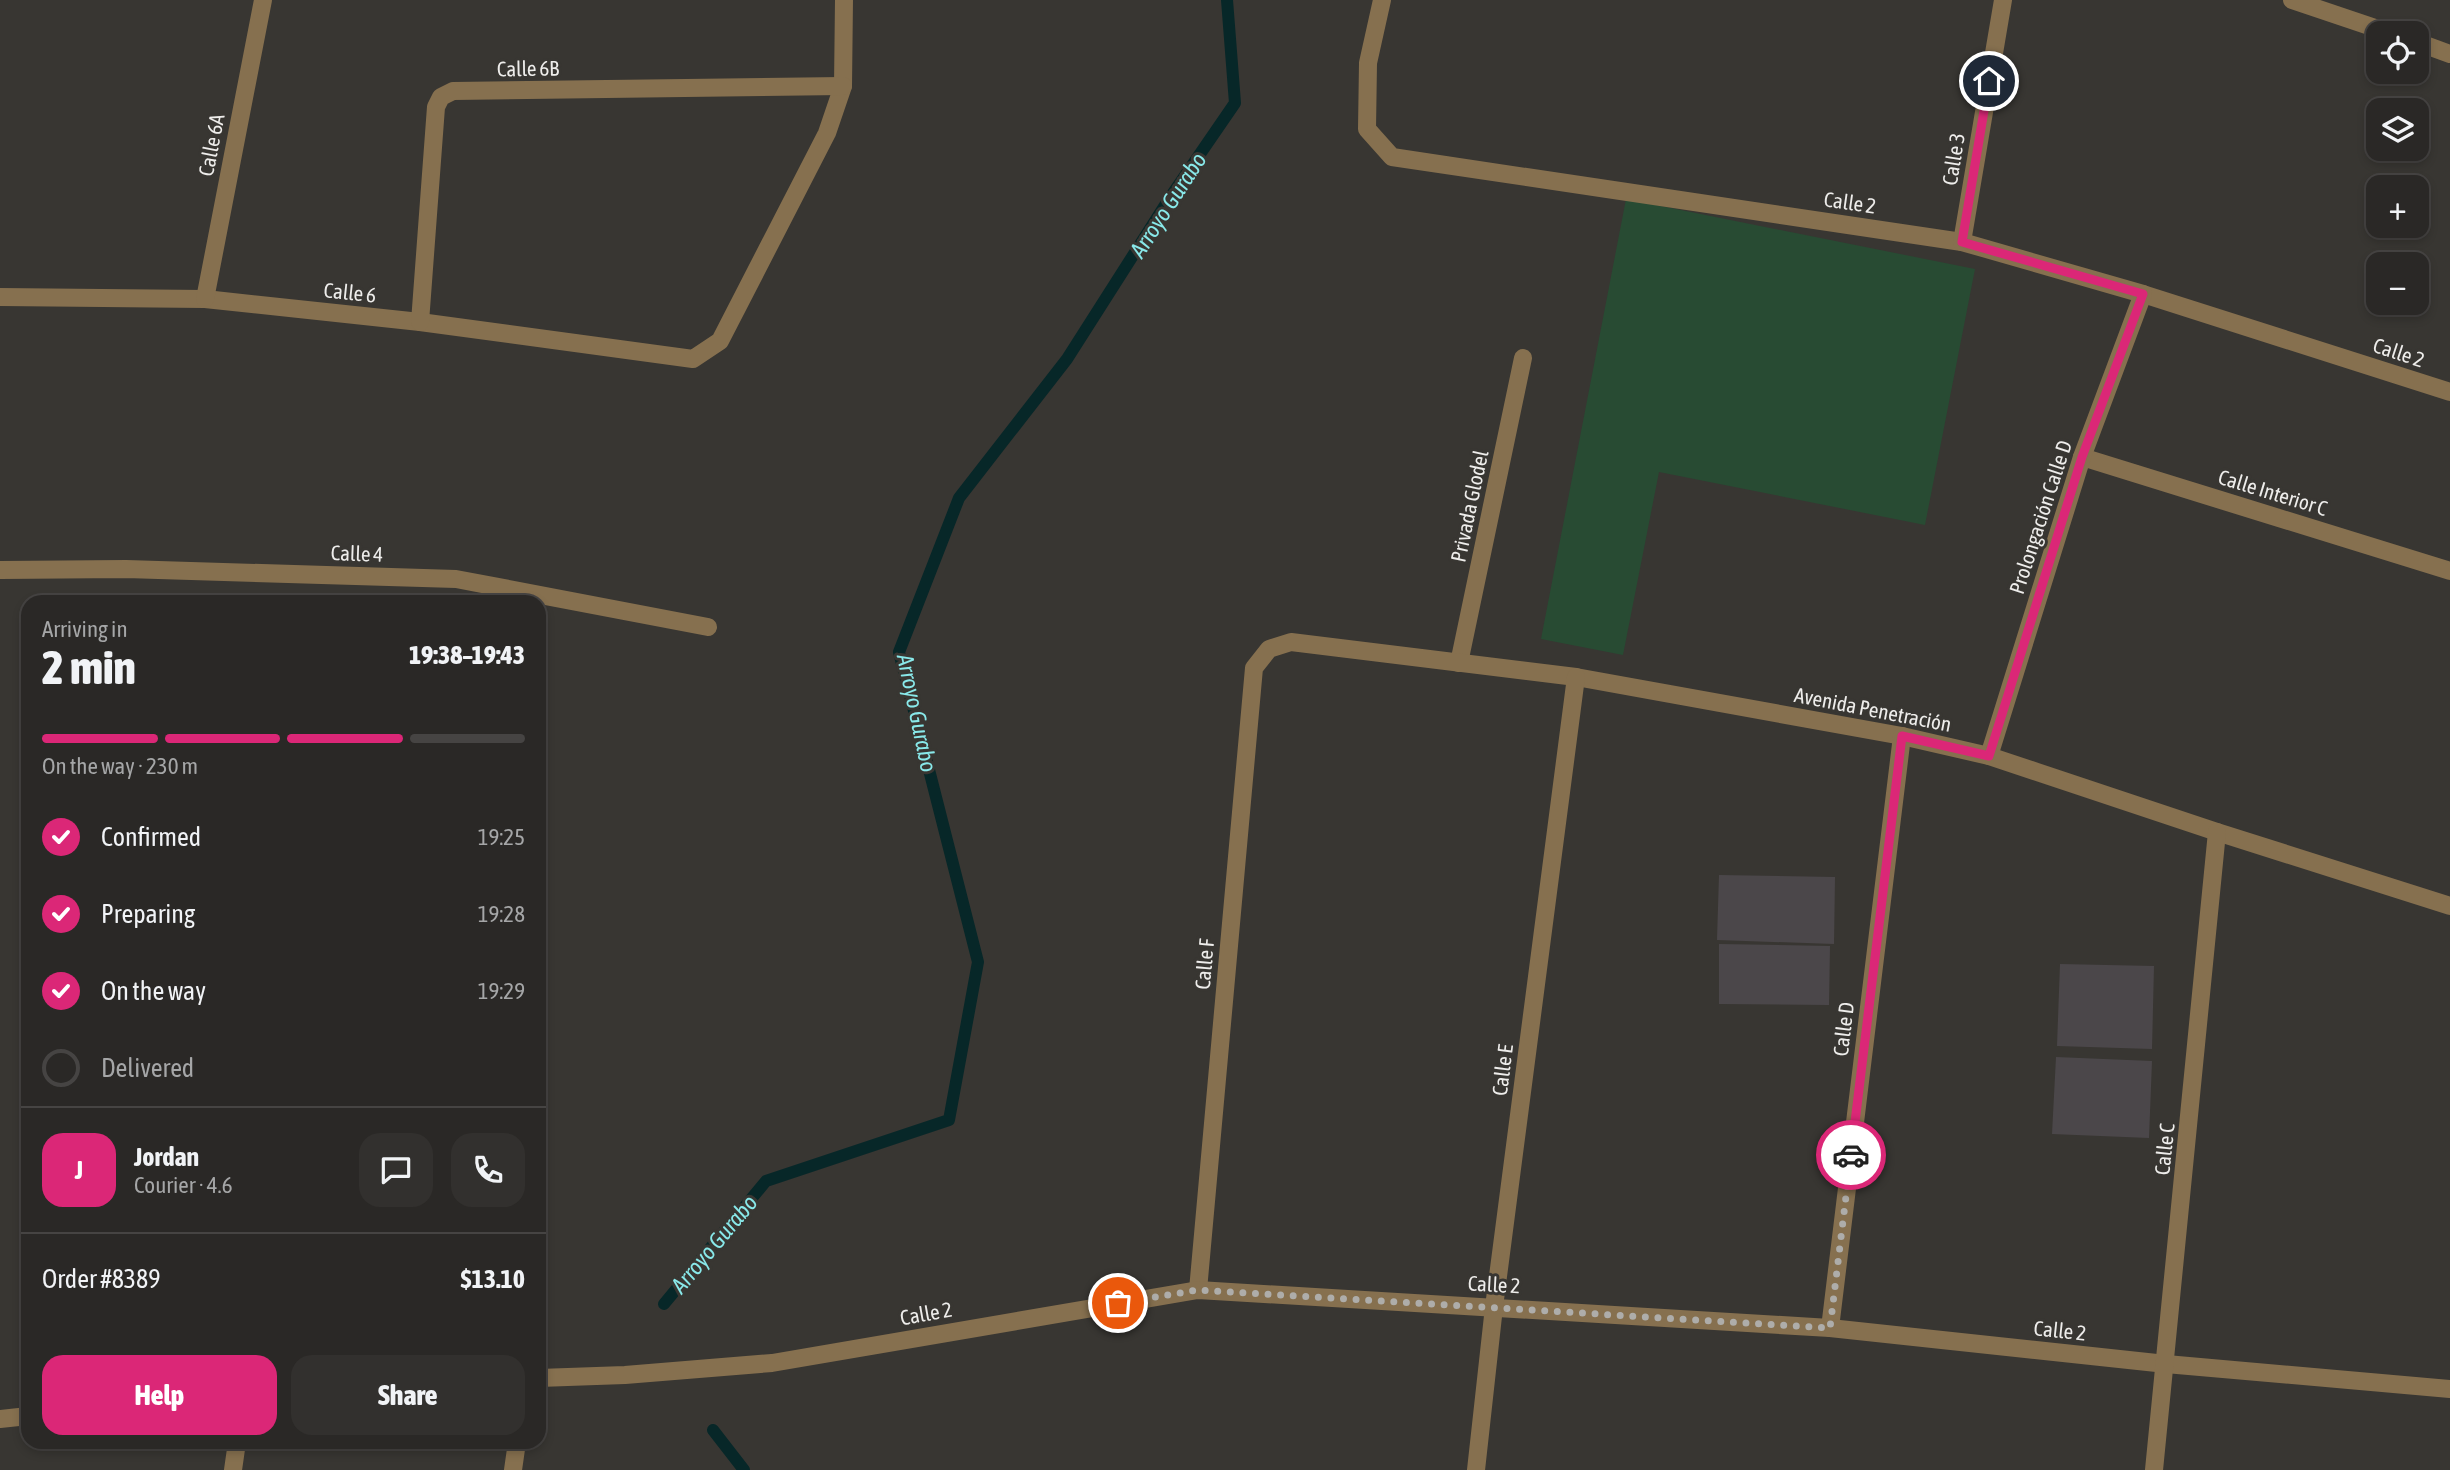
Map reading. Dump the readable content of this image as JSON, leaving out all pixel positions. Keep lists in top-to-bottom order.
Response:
{
  "streets": {
    "street": [
      "Calle 6B",
      "Calle 6A",
      "Calle 3",
      "Calle 2",
      "Calle 6",
      "Calle Interior C",
      "Privada Glodel",
      "Prolongación Calle D",
      "Calle 4",
      "Avenida Penetración",
      "Calle F",
      "Calle D",
      "Calle E",
      "Calle C"
    ]
  },
  "crossings": [
    ["Calle 6B", "Calle 6"],
    ["Calle 6A", "Calle 6"],
    ["Calle 3", "Calle 2"],
    ["Calle 2", "Prolongación Calle D"],
    ["Calle 2", "Calle F"],
    ["Calle 2", "Calle D"],
    ["Calle 2", "Calle E"],
    ["Calle 2", "Calle C"],
    ["Calle Interior C", "Prolongación Calle D"],
    ["Privada Glodel", "Avenida Penetración"],
    ["Prolongación Calle D", "Avenida Penetración"],
    ["Avenida Penetración", "Calle F"],
    ["Avenida Penetración", "Calle D"],
    ["Avenida Penetración", "Calle E"],
    ["Avenida Penetración", "Calle C"]
  ],
  "water": ["Arroyo Gurabo"],
  "page": {
    "map_buttons": ["+", "−"],
    "heading": ["2 min", "Arriving in", "19:38–19:43"],
    "panel": [
      "Jordan",
      "Courier · 4.6",
      "Order #8389",
      "$13.10"
    ],
    "bar": "On the way · 230 m",
    "list": [
      ["Confirmed", "19:25"],
      ["Preparing", "19:28"],
      ["On the way", "19:29"],
      "Delivered"
    ],
    "round": "J",
    "buttons": ["Help", "Share"]
  }
}
